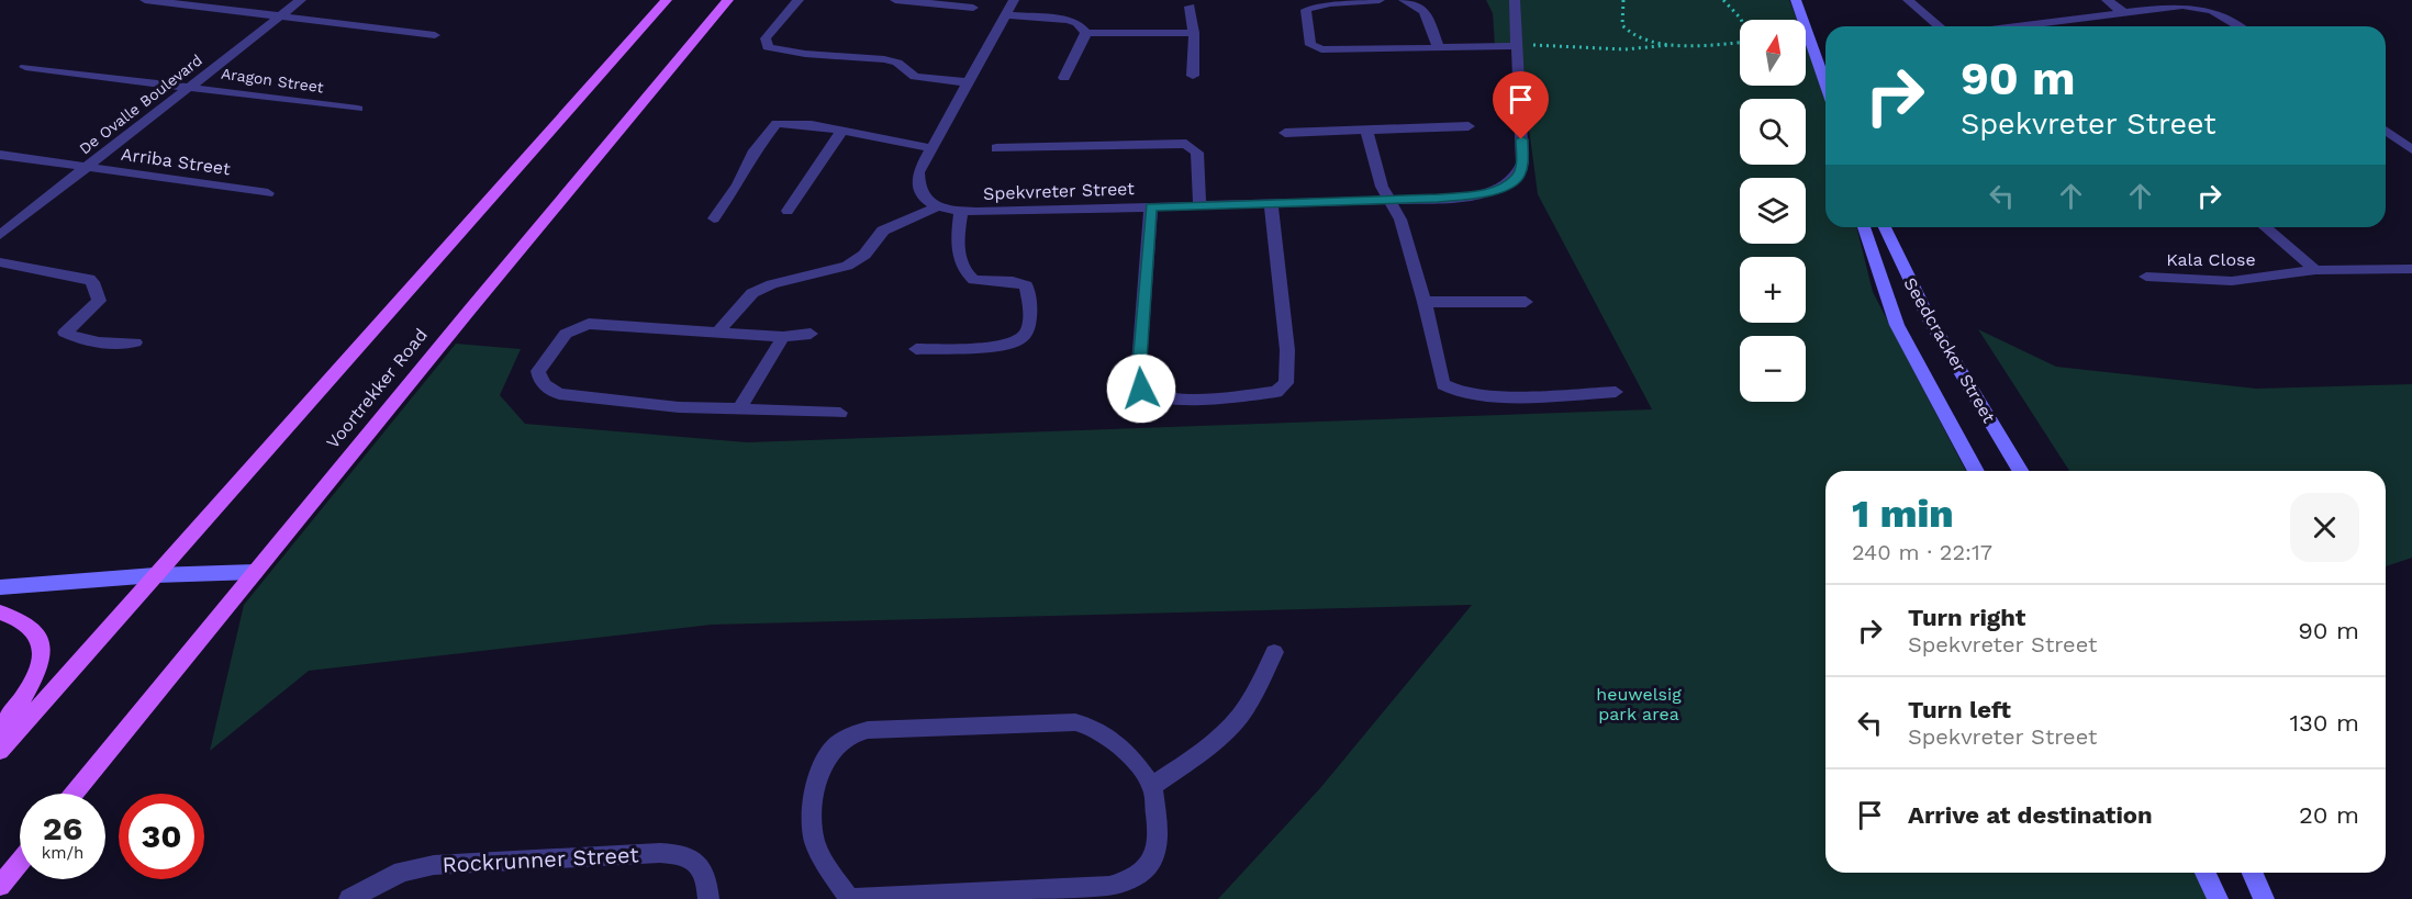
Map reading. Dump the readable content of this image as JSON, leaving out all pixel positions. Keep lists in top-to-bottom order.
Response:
{
  "streets": {
    "main road": ["Voortrekker Road"],
    "street": [
      "Aragon Street",
      "De Ovalle Boulevard",
      "Arriba Street",
      "Spekvreter Street",
      "Kala Close",
      "Seedcracker Street",
      "Rockrunner Street"
    ]
  },
  "crossings": [
    ["Aragon Street", "De Ovalle Boulevard"],
    ["De Ovalle Boulevard", "Arriba Street"]
  ],
  "parks": ["heuwelsig park area"],
  "north": "top",
  "page": {
    "map_buttons": ["+", "−"],
    "turn": ["90 m", "Spekvreter Street"],
    "heading": ["1 min", "240 m · 22:17"],
    "list": [
      {
        "name": "Turn right",
        "note": "Spekvreter Street",
        "value": "90 m"
      },
      {
        "name": "Turn left",
        "note": "Spekvreter Street",
        "value": "130 m"
      },
      {
        "name": "Arrive at destination",
        "value": "20 m"
      }
    ],
    "speed": "26 km/h",
    "limit": "30"
  }
}
